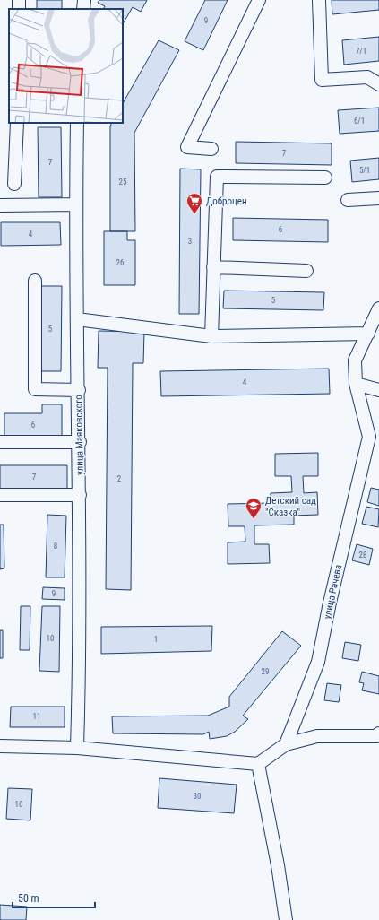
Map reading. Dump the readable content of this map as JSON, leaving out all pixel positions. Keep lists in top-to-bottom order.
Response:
{
  "streets": {
    "street": ["улица Маяковского", "улица Рачева"]
  },
  "places": {
    "supermarket": ["Доброцен"],
    "school or university": ["Детский сад \"Сказка\""]
  },
  "house_numbers": [
    "9",
    "7/1",
    "6/1",
    "7",
    "7",
    "5/1",
    "25",
    "6",
    "4",
    "3",
    "26",
    "5",
    "5",
    "4",
    "6",
    "7",
    "2",
    "8",
    "28",
    "9",
    "10",
    "1",
    "29",
    "11",
    "30",
    "16"
  ],
  "scale_bar": "50 m"
}
